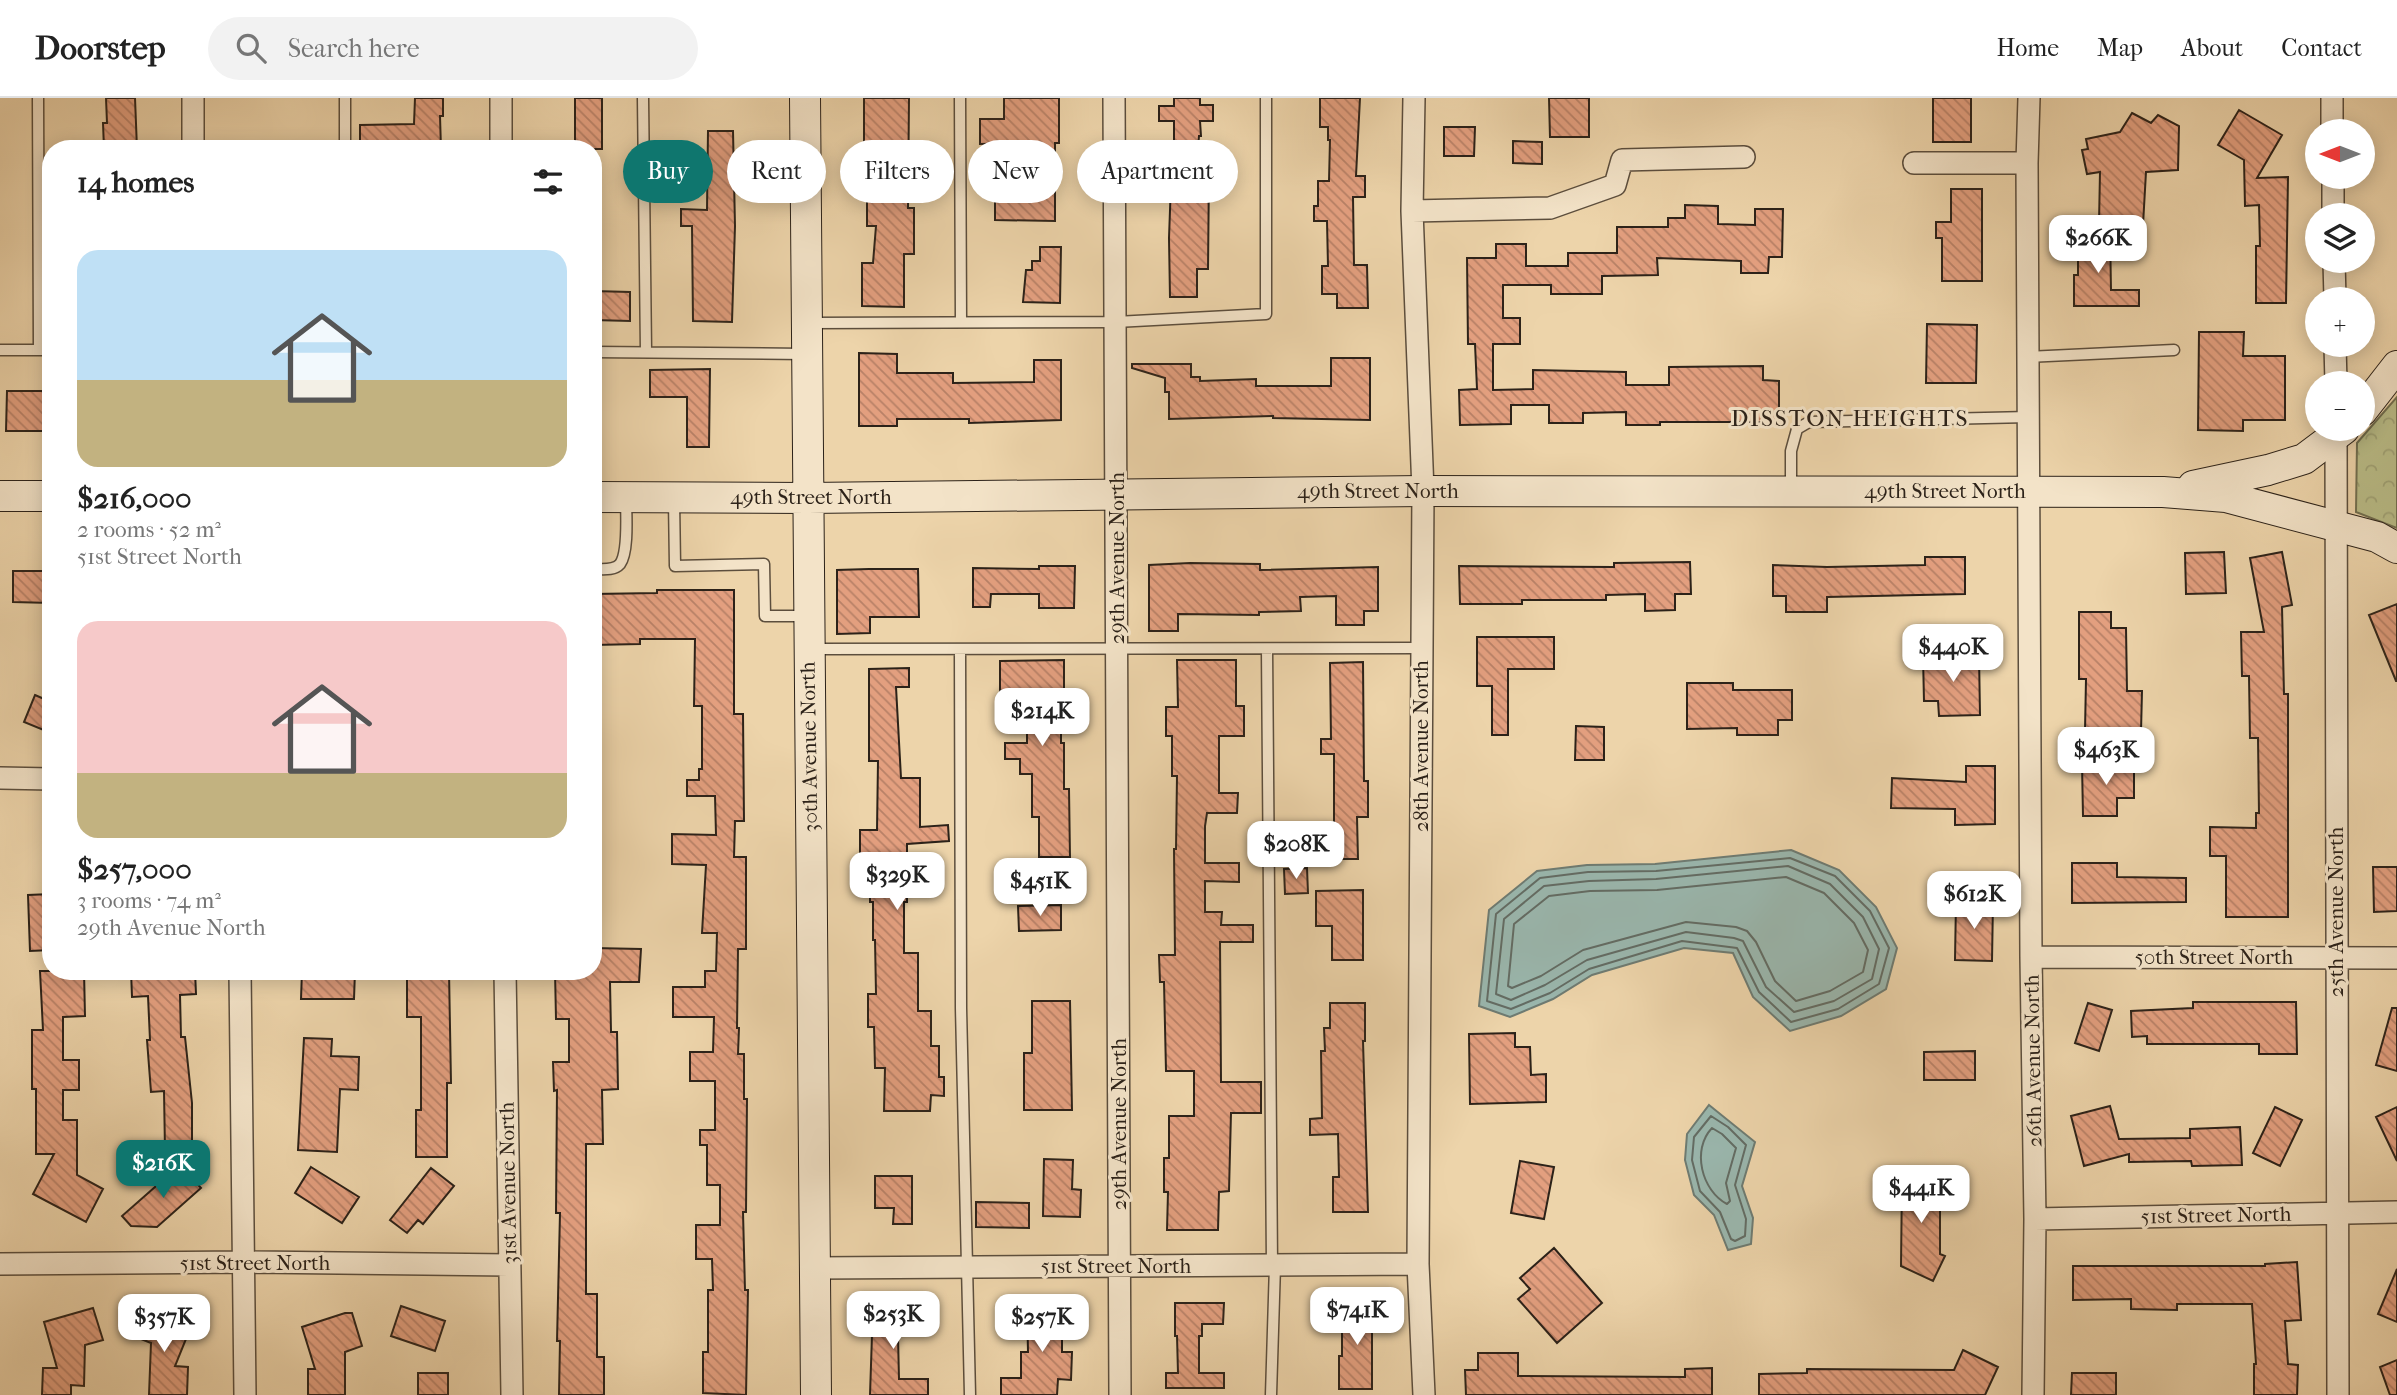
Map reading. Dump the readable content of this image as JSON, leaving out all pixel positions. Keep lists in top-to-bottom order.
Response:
{
  "streets": {
    "main road": ["49th Street North", "30th Avenue North"],
    "street": [
      "29th Avenue North",
      "28th Avenue North",
      "25th Avenue North",
      "50th Street North",
      "26th Avenue North",
      "31st Avenue North",
      "51st Street North"
    ]
  },
  "crossings": [
    ["49th Street North", "29th Avenue North"],
    ["49th Street North", "28th Avenue North"],
    ["49th Street North", "30th Avenue North"],
    ["49th Street North", "25th Avenue North"],
    ["49th Street North", "26th Avenue North"],
    ["29th Avenue North", "51st Street North"],
    ["28th Avenue North", "51st Street North"],
    ["30th Avenue North", "51st Street North"],
    ["25th Avenue North", "50th Street North"],
    ["25th Avenue North", "51st Street North"],
    ["50th Street North", "26th Avenue North"],
    ["26th Avenue North", "51st Street North"],
    ["31st Avenue North", "51st Street North"]
  ],
  "districts": ["DISSTON HEIGHTS"],
  "north": "left",
  "page": {
    "header": "Doorstep",
    "search": "Search here",
    "nav": [
      "Home",
      "Map",
      "About",
      "Contact"
    ],
    "map_buttons": ["+", "−"],
    "chip": [
      "Buy",
      "Rent",
      "Filters",
      "New",
      "Apartment"
    ],
    "heading": "14 homes",
    "price": [
      "$266K",
      "$440K",
      "$214K",
      "$463K",
      "$208K",
      "$329K",
      "$451K",
      "$612K",
      "$216K",
      "$441K",
      "$741K",
      "$253K",
      "$357K",
      "$257K"
    ],
    "list": [
      {
        "name": "$216,000",
        "note": "2 rooms · 52 m² · 51st Street North"
      },
      {
        "name": "$257,000",
        "note": "3 rooms · 74 m² · 29th Avenue North"
      }
    ]
  }
}
